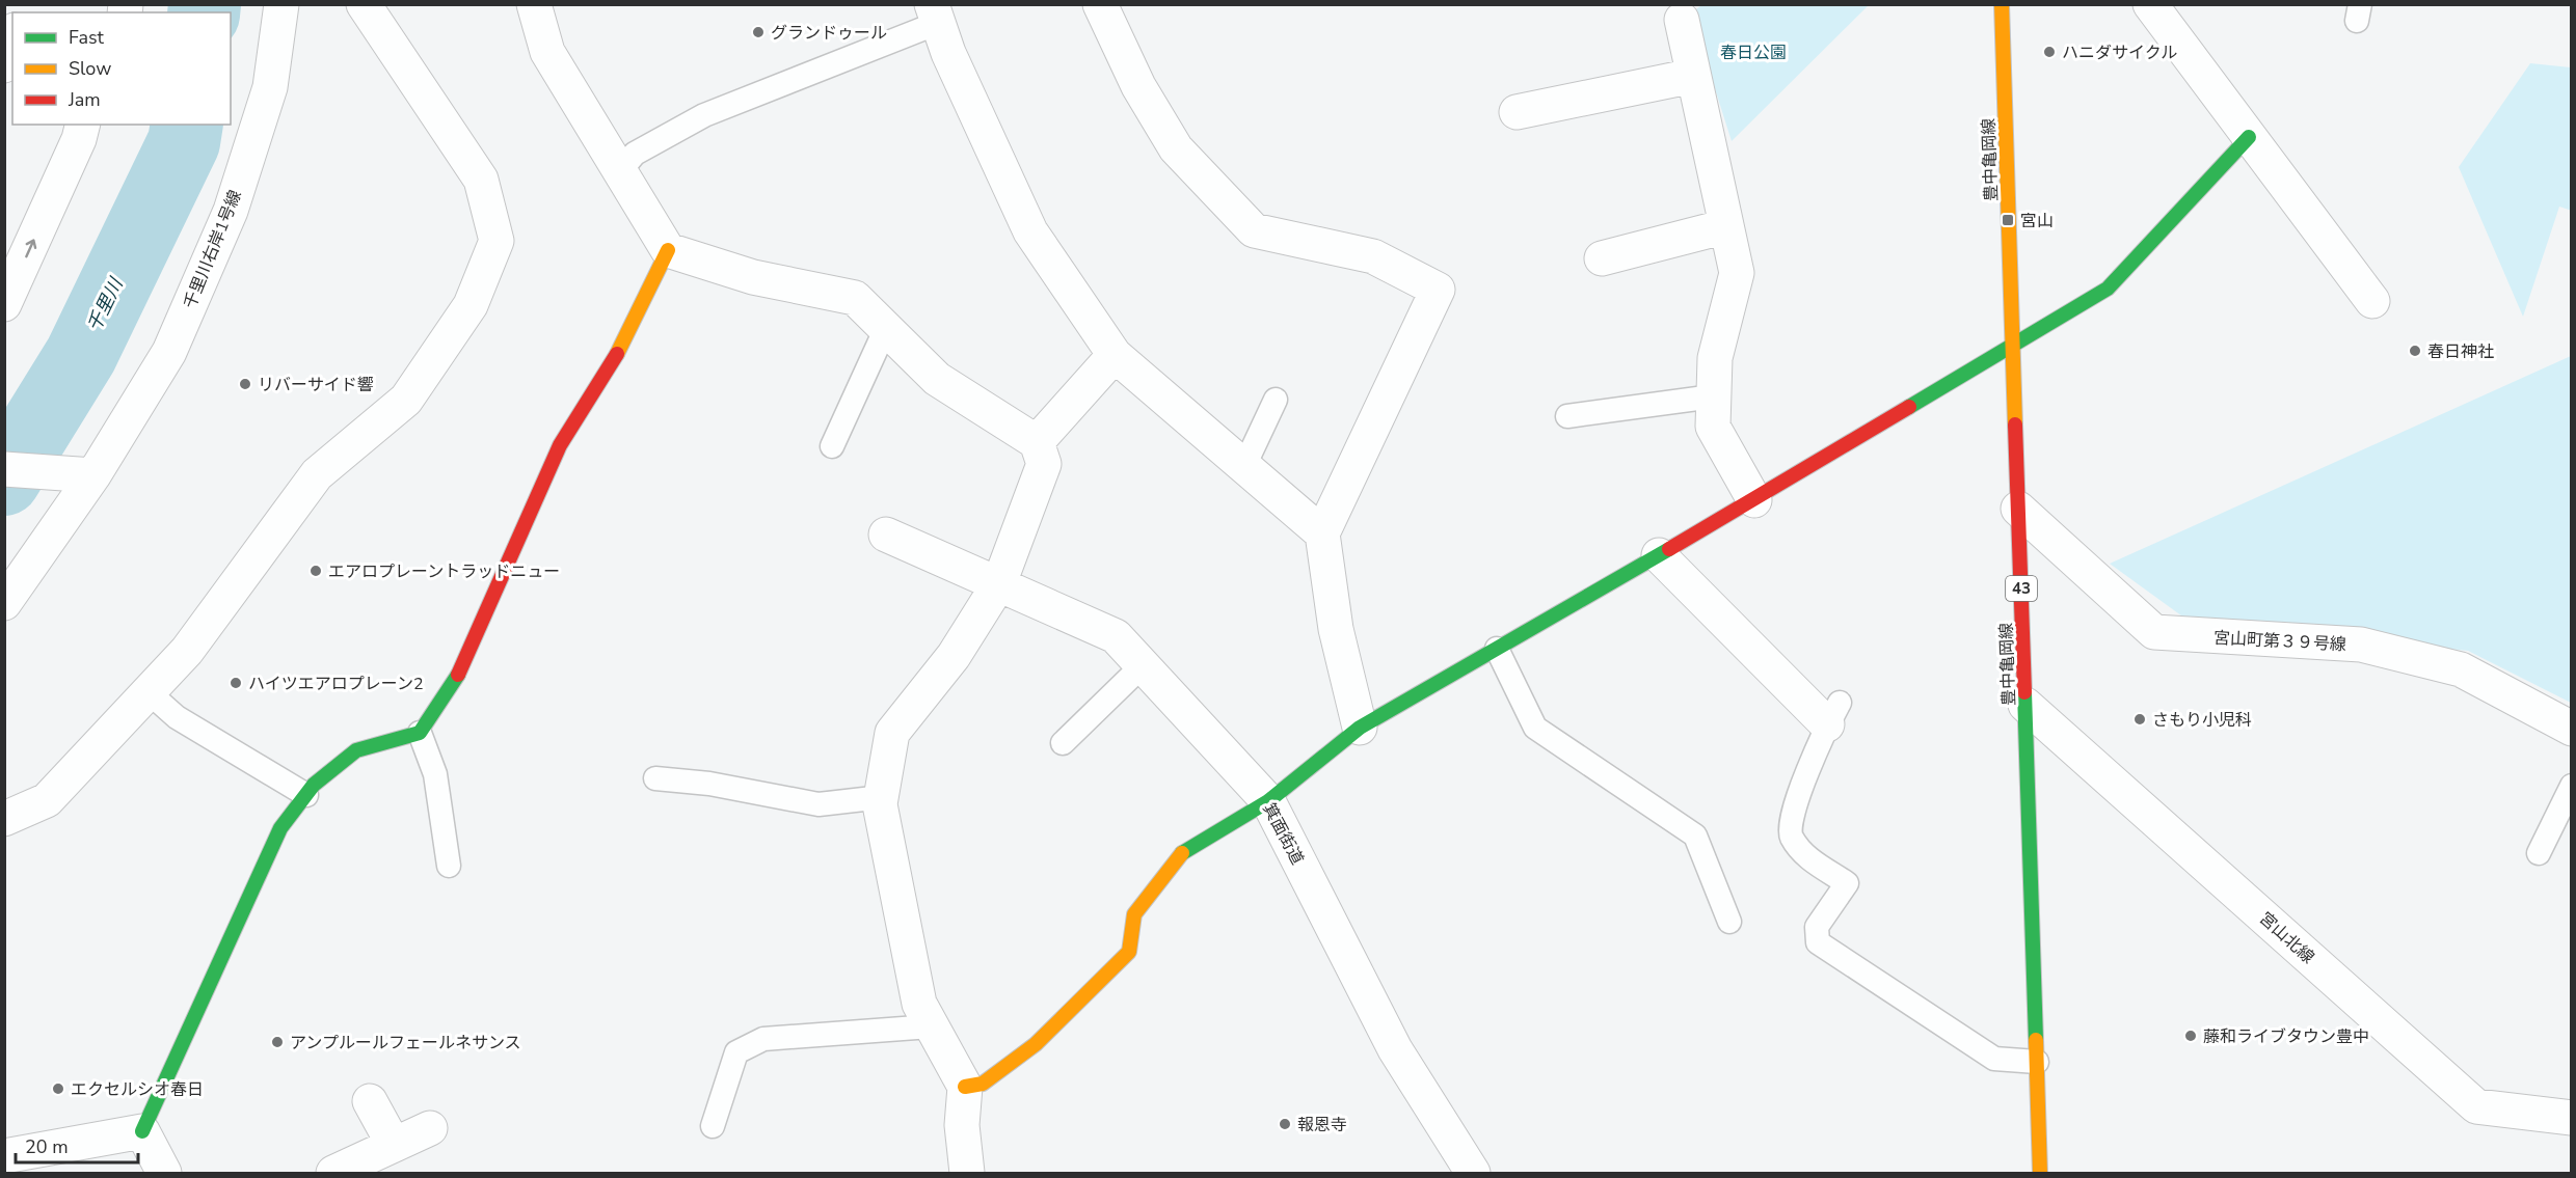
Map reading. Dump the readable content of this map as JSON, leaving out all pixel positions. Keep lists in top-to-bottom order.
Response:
{
  "streets": {
    "street": [
      "豊中亀岡線",
      "千里川右岸1号線",
      "43",
      "宮山町第３９号線",
      "箕面街道",
      "宮山北線"
    ]
  },
  "crossings": [
    ["豊中亀岡線", "宮山町第３９号線"],
    ["豊中亀岡線", "宮山北線"]
  ],
  "water": ["千里川"],
  "parks": ["春日公園"],
  "places": {
    "other": [
      "グランドゥール",
      "ハニダサイクル",
      "春日神社",
      "リバーサイド響",
      "エアロプレーントラッドニュー",
      "ハイツエアロプレーン2",
      "さもり小児科",
      "藤和ライブタウン豊中",
      "アンプルールフェールネサンス",
      "エクセルシオ春日",
      "報恩寺"
    ],
    "transit": ["宮山"]
  },
  "legend": ["Fast", "Slow", "Jam"],
  "scale_bar": "20 m"
}
